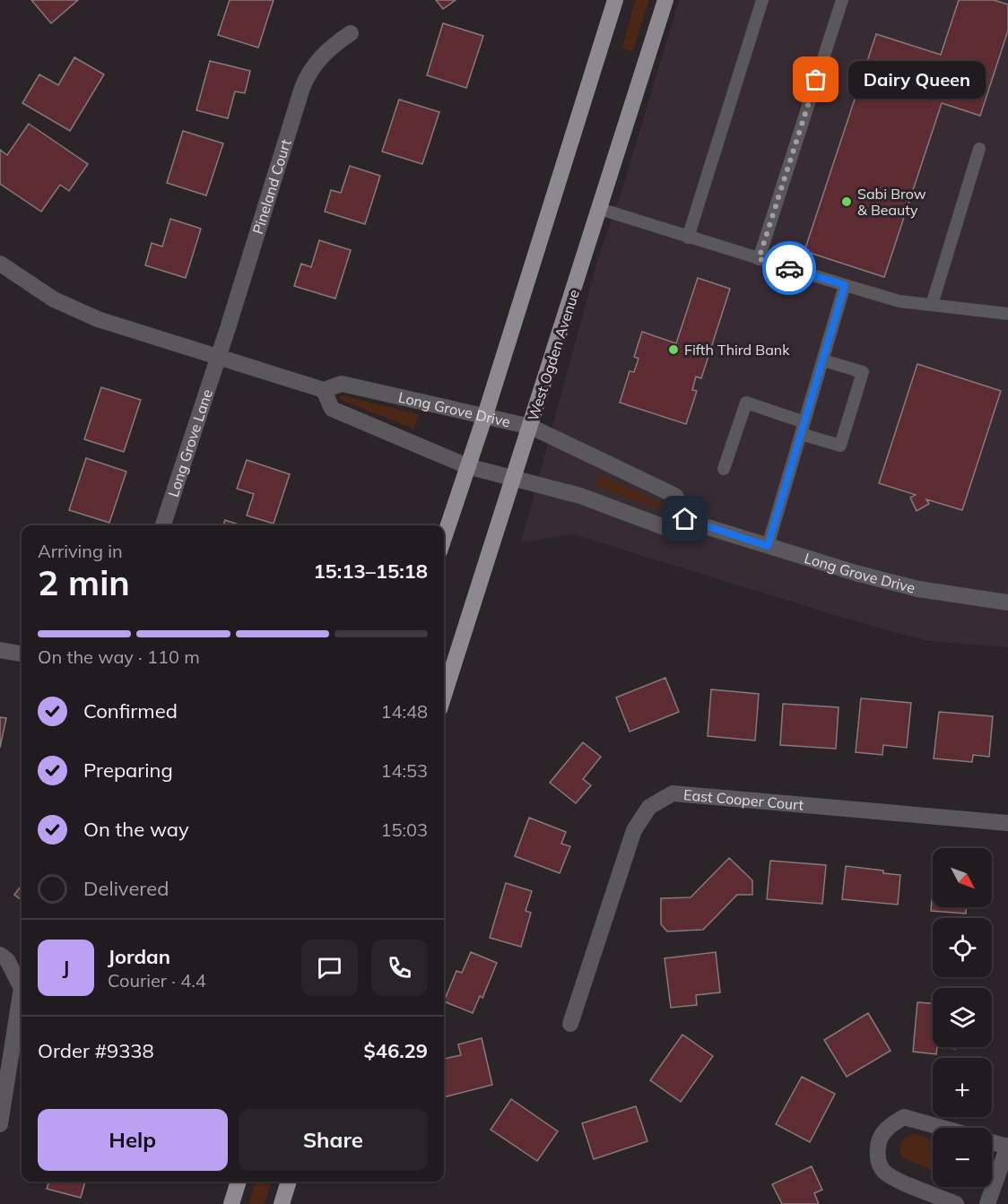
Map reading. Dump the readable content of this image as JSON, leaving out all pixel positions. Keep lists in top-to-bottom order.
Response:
{
  "streets": {
    "main road": ["West Ogden Avenue"],
    "street": [
      "Pineland Court",
      "Long Grove Drive",
      "Long Grove Lane",
      "East Cooper Court"
    ]
  },
  "crossings": [
    ["Pineland Court", "Long Grove Drive"],
    ["Pineland Court", "Long Grove Lane"],
    ["West Ogden Avenue", "Long Grove Drive"],
    ["Long Grove Drive", "Long Grove Lane"]
  ],
  "places": ["Dairy Queen", "Sabi Brow & Beauty", "Fifth Third Bank"],
  "north": "bottom right",
  "page": {
    "bubble": "Dairy Queen",
    "heading": ["2 min", "Arriving in", "15:13–15:18"],
    "panel": [
      "Jordan",
      "Courier · 4.4",
      "Order #9338",
      "$46.29"
    ],
    "bar": "On the way · 110 m",
    "list": [
      ["Confirmed", "14:48"],
      ["Preparing", "14:53"],
      ["On the way", "15:03"],
      "Delivered"
    ],
    "map_buttons": ["+", "−"],
    "round": "J",
    "buttons": ["Help", "Share"]
  }
}
